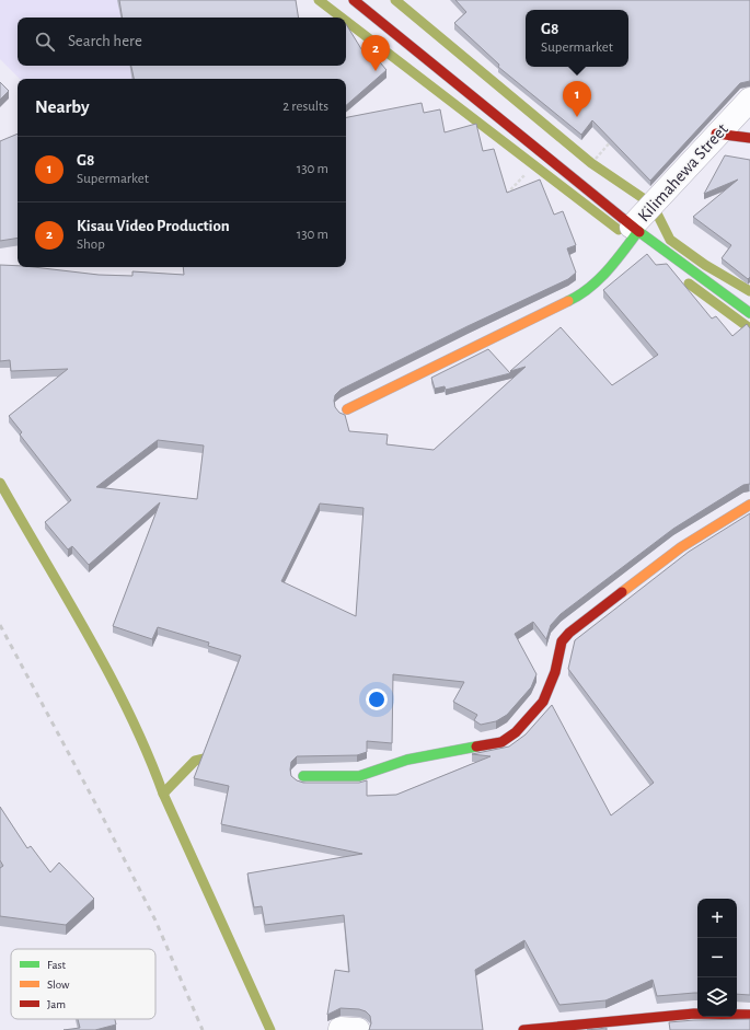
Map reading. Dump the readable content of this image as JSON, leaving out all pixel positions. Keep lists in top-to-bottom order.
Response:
{
  "streets": {
    "street": ["Kilimahewa Street"]
  },
  "legend": ["Fast", "Slow", "Jam"],
  "page": {
    "popup": ["G8", "Supermarket"],
    "search": "Search here",
    "pins": ["2", "1"],
    "heading": ["Nearby", "2 results"],
    "list": [
      {
        "mark": "1",
        "name": "G8",
        "note": "Supermarket",
        "value": "130 m"
      },
      {
        "mark": "2",
        "name": "Kisau Video Production",
        "note": "Shop",
        "value": "130 m"
      }
    ],
    "map_buttons": ["+", "−"]
  }
}
